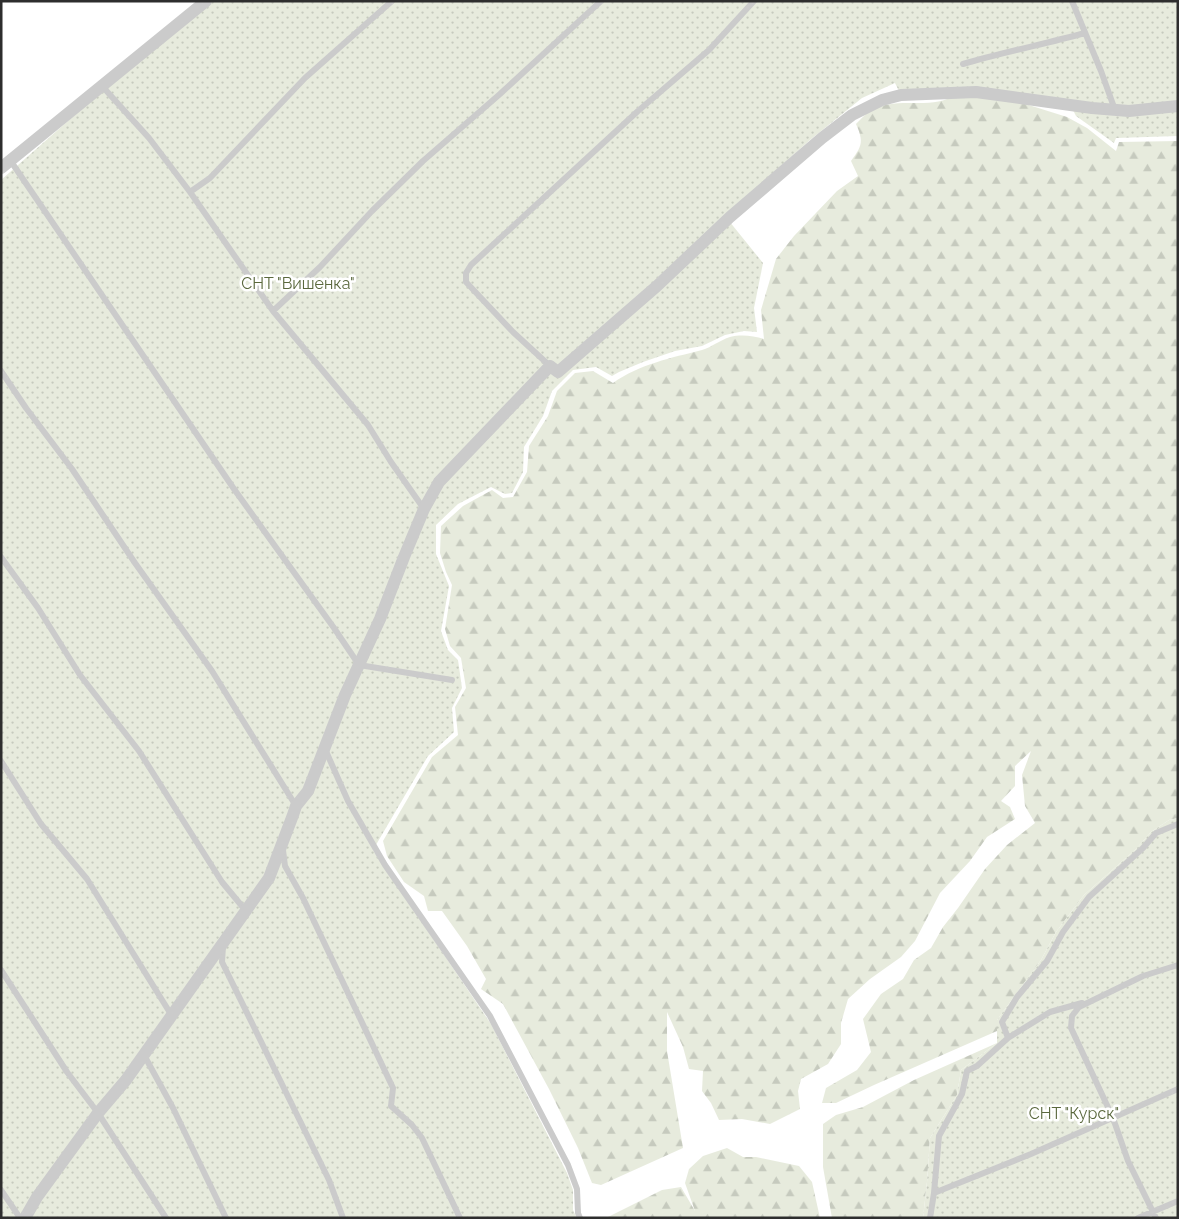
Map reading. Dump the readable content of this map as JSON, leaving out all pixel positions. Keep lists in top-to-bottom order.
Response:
{
  "parks": ["СНТ \"Вишенка\"", "СНТ \"Курск\""]
}
